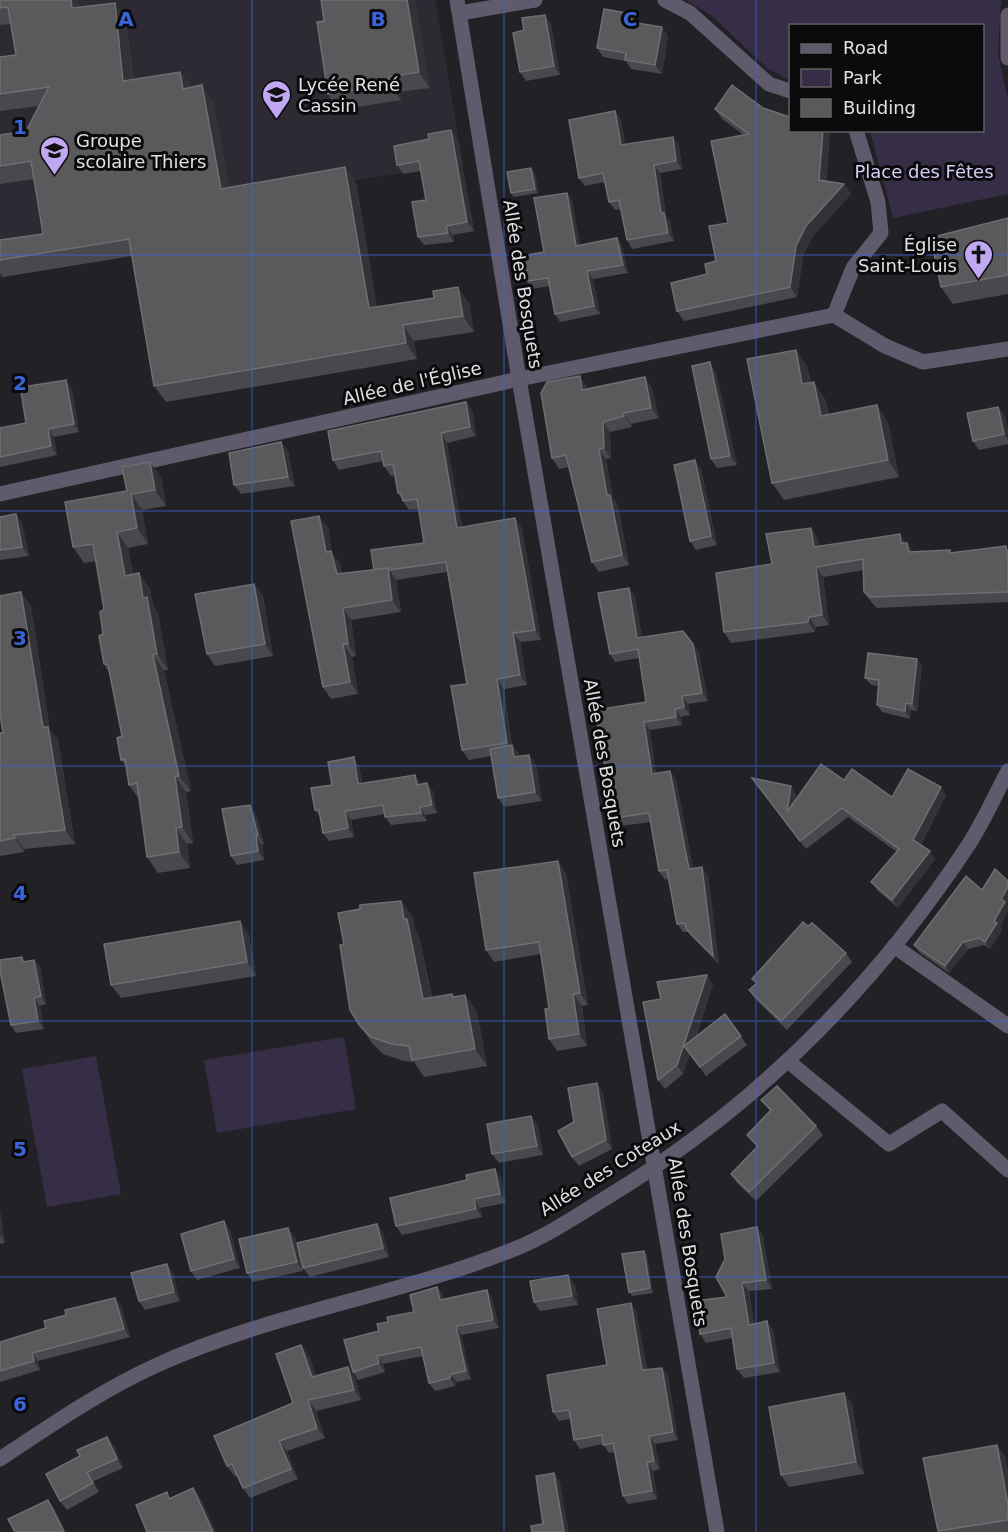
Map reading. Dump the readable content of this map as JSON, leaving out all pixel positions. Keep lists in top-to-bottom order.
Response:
{
  "streets": {
    "street": ["Allée des Bosquets", "Allée de l'Église", "Allée des Coteaux"]
  },
  "crossings": [
    ["Allée des Bosquets", "Allée de l'Église"],
    ["Allée des Bosquets", "Allée des Coteaux"]
  ],
  "parks": ["Place des Fêtes"],
  "places": {
    "school or university": ["Lycée René Cassin", "Groupe scolaire Thiers"],
    "church": ["Église Saint-Louis"]
  },
  "legend": ["Road", "Park", "Building"],
  "grid": {
    "columns": ["A", "B", "C"],
    "rows": [
      "1",
      "2",
      "3",
      "4",
      "5",
      "6"
    ]
  }
}
